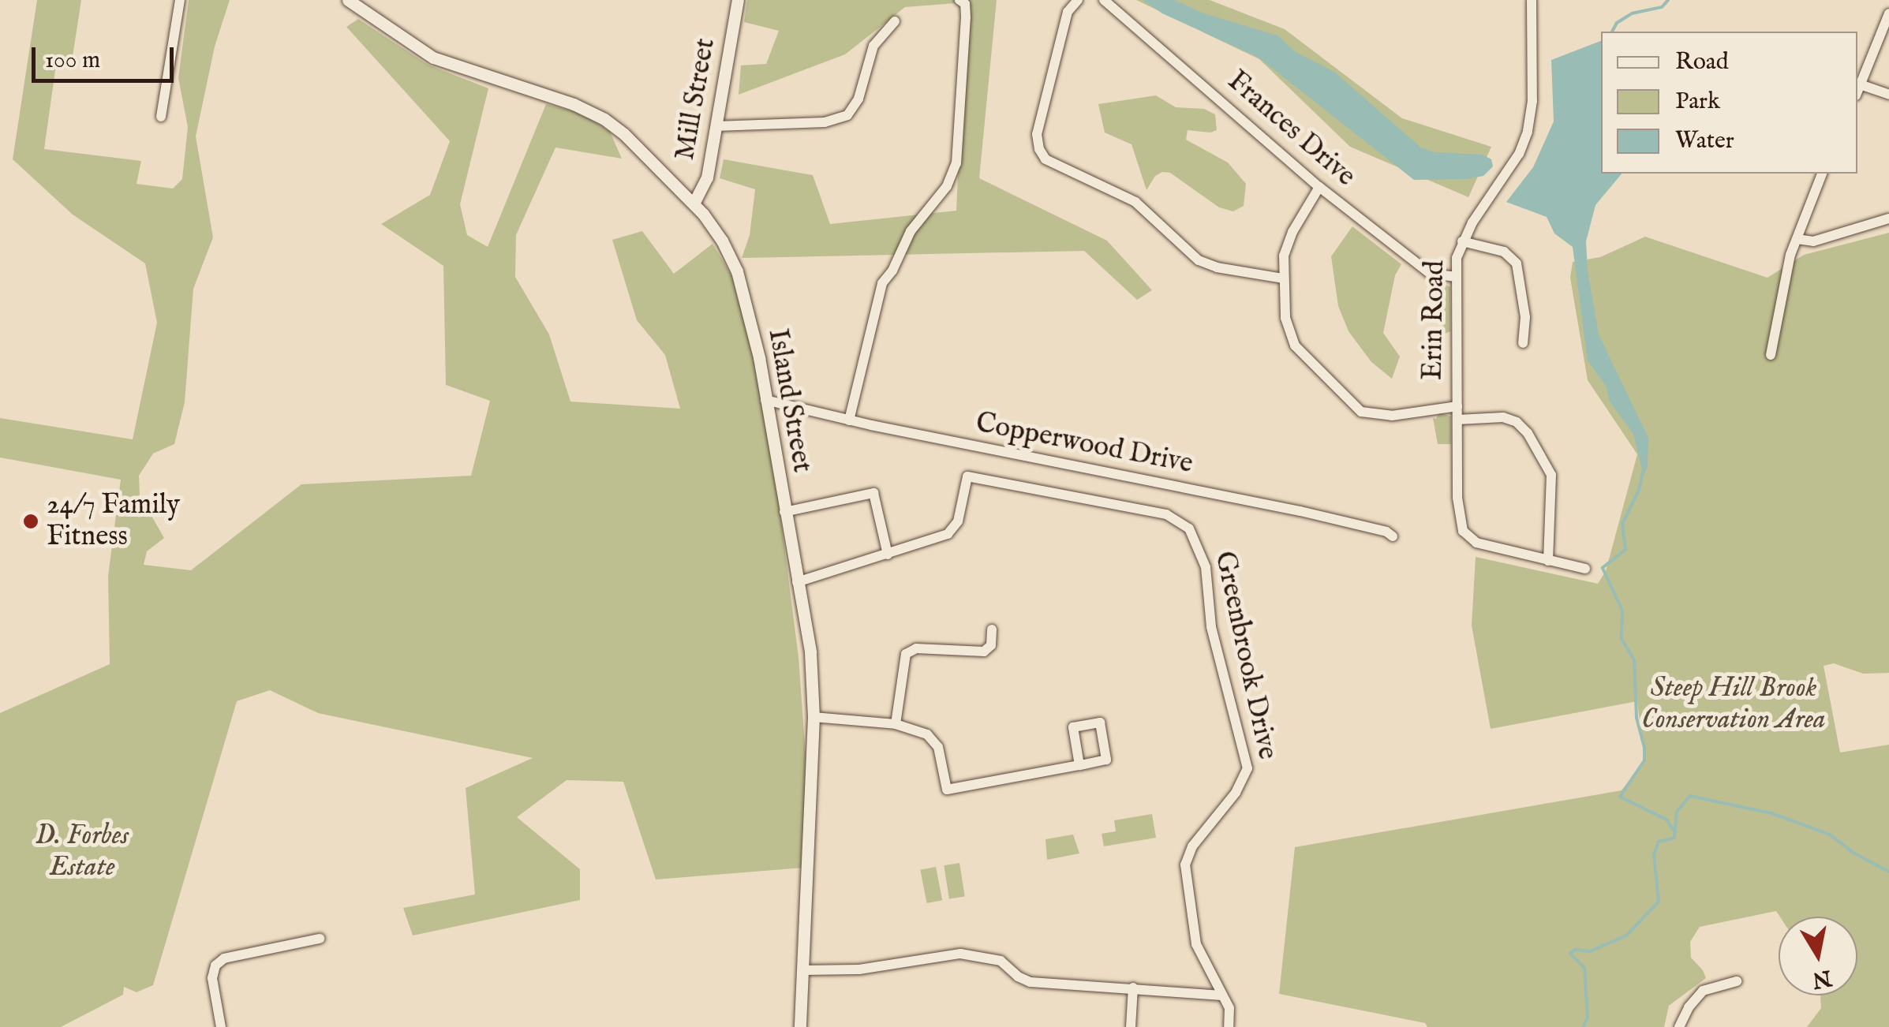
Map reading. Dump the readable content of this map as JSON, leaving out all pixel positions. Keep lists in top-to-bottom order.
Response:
{
  "streets": {
    "street": [
      "Mill Street",
      "Frances Drive",
      "Erin Road",
      "Island Street",
      "Copperwood Drive",
      "Greenbrook Drive"
    ]
  },
  "crossings": [
    ["Mill Street", "Island Street"],
    ["Frances Drive", "Erin Road"],
    ["Island Street", "Copperwood Drive"],
    ["Island Street", "Greenbrook Drive"]
  ],
  "parks": ["Steep Hill Brook Conservation Area", "D. Forbes Estate"],
  "places": ["24/7 Family Fitness"],
  "legend": ["Road", "Park", "Water"],
  "scale_bar": "100 m",
  "north": "bottom"
}
